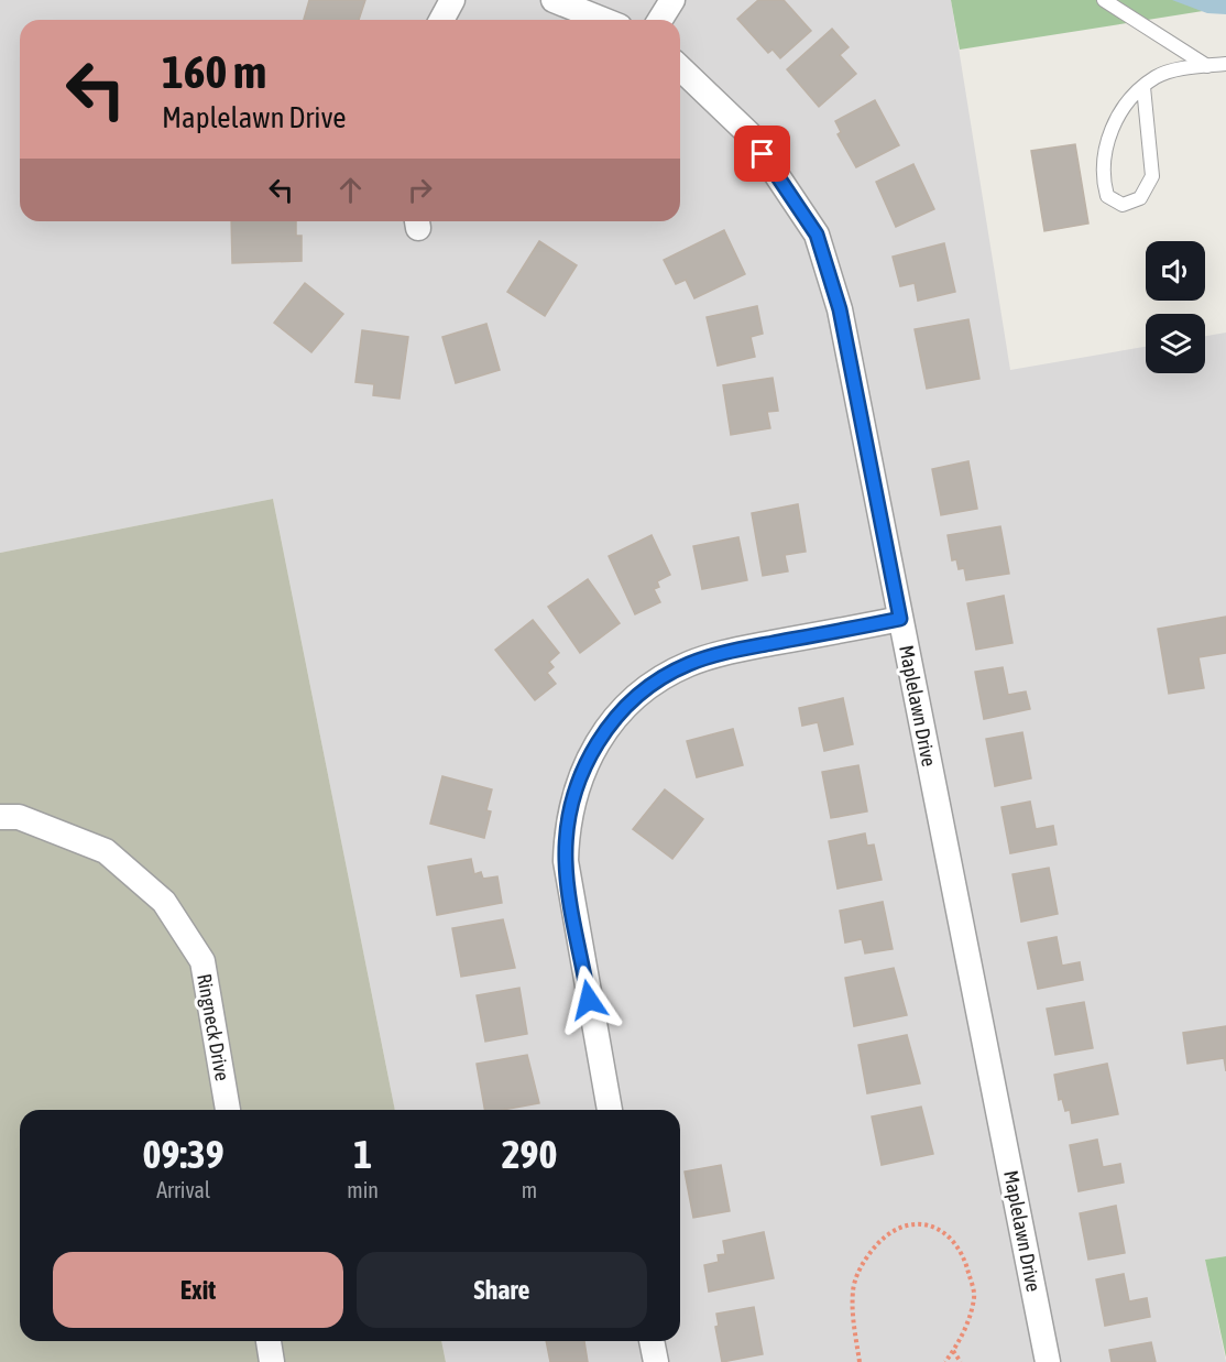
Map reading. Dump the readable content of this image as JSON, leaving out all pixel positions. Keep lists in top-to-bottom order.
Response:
{
  "streets": {
    "street": ["Maplelawn Drive", "Ringneck Drive"]
  },
  "page": {
    "turn": ["160 m", "Maplelawn Drive"],
    "eta": [
      "09:39",
      "Arrival",
      "1",
      "min",
      "290",
      "m"
    ],
    "buttons": ["Exit", "Share"]
  }
}
